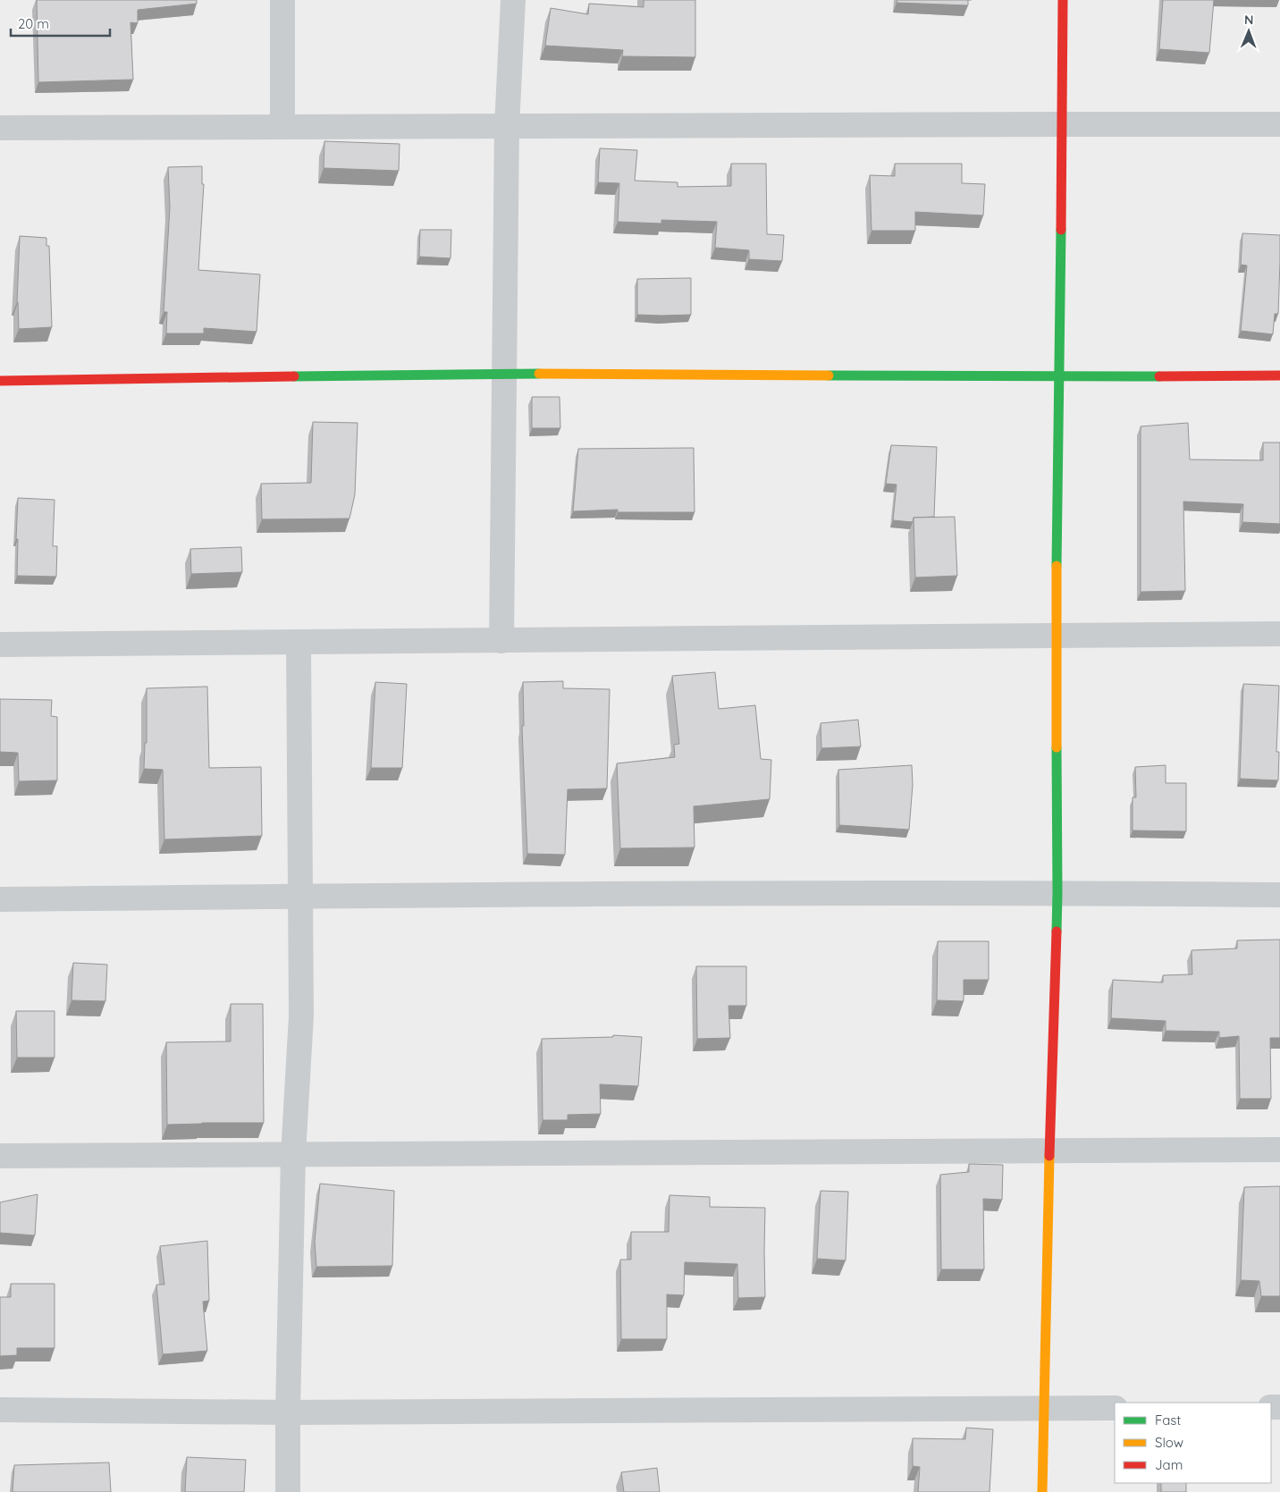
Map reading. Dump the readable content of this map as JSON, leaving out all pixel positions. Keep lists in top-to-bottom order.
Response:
{
  "legend": ["Fast", "Slow", "Jam"],
  "scale_bar": "20 m",
  "north": "top"
}
